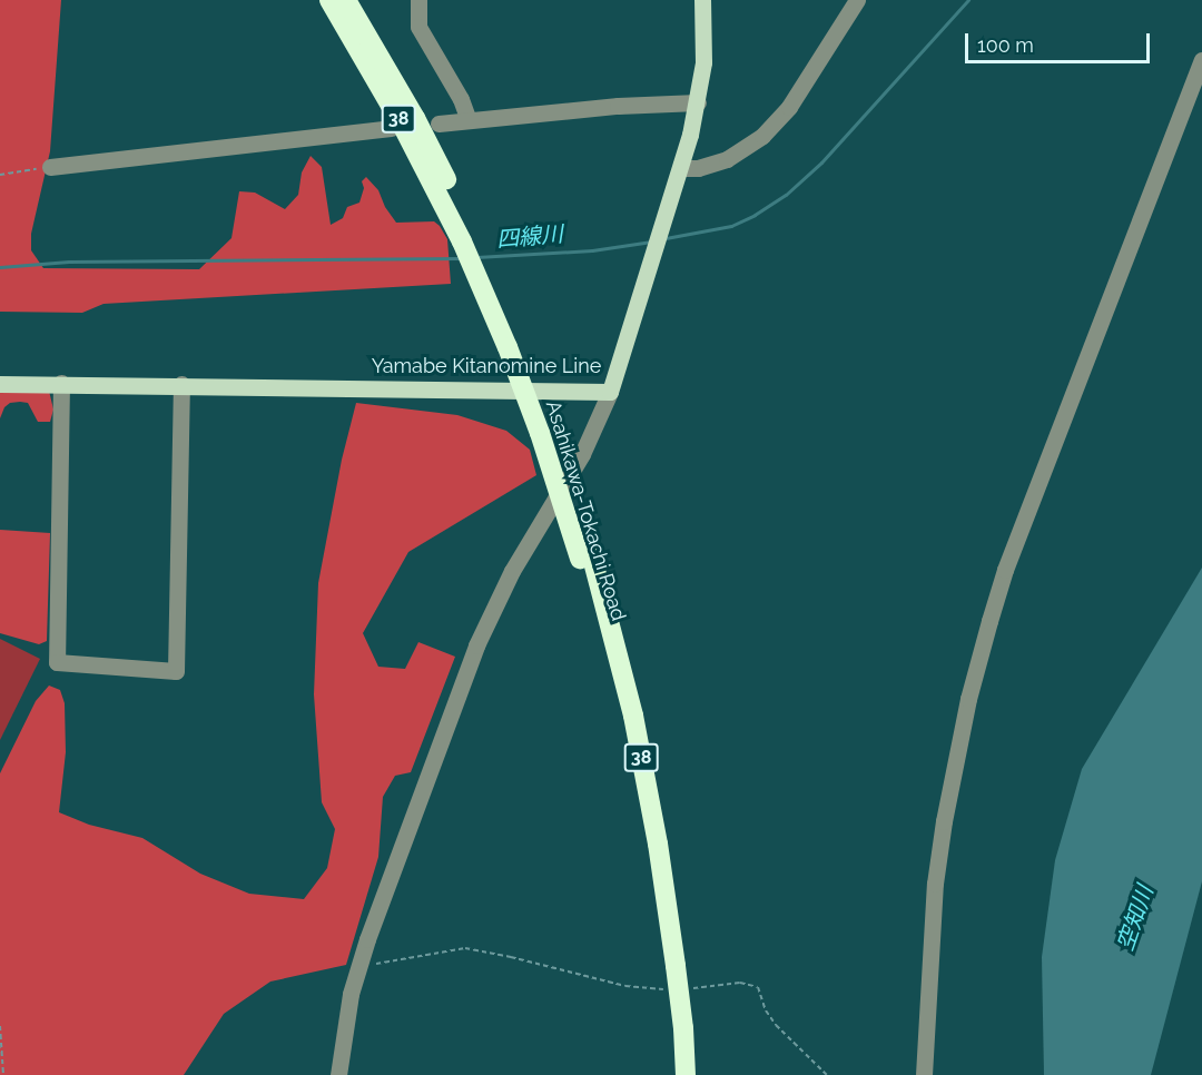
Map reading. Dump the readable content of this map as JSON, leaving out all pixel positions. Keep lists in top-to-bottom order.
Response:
{
  "streets": {
    "highway": ["38", "Asahikawa-Tokachi Road"],
    "main road": ["Yamabe Kitanomine Line"]
  },
  "crossings": [
    ["38", "Asahikawa-Tokachi Road"]
  ],
  "water": ["四線川", "空知川"],
  "scale_bar": "100 m"
}
